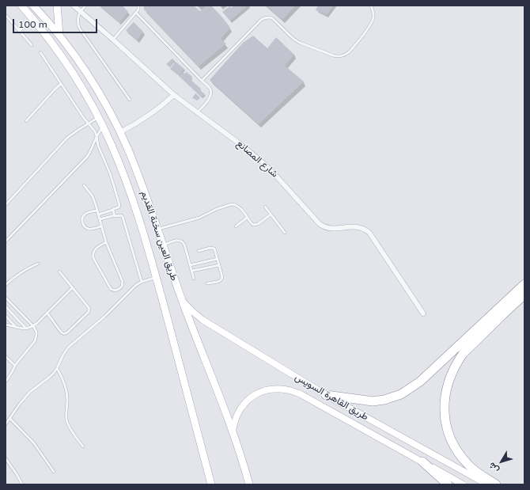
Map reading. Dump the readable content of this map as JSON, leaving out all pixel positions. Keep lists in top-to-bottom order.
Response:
{
  "streets": {
    "main road": ["طريق العين سخنة القديم", "طريق القاهرة السويس"],
    "street": ["شارع المصانع"]
  },
  "crossings": [
    ["طريق العين سخنة القديم", "طريق القاهرة السويس"]
  ],
  "scale_bar": "100 m",
  "north": "bottom left"
}
